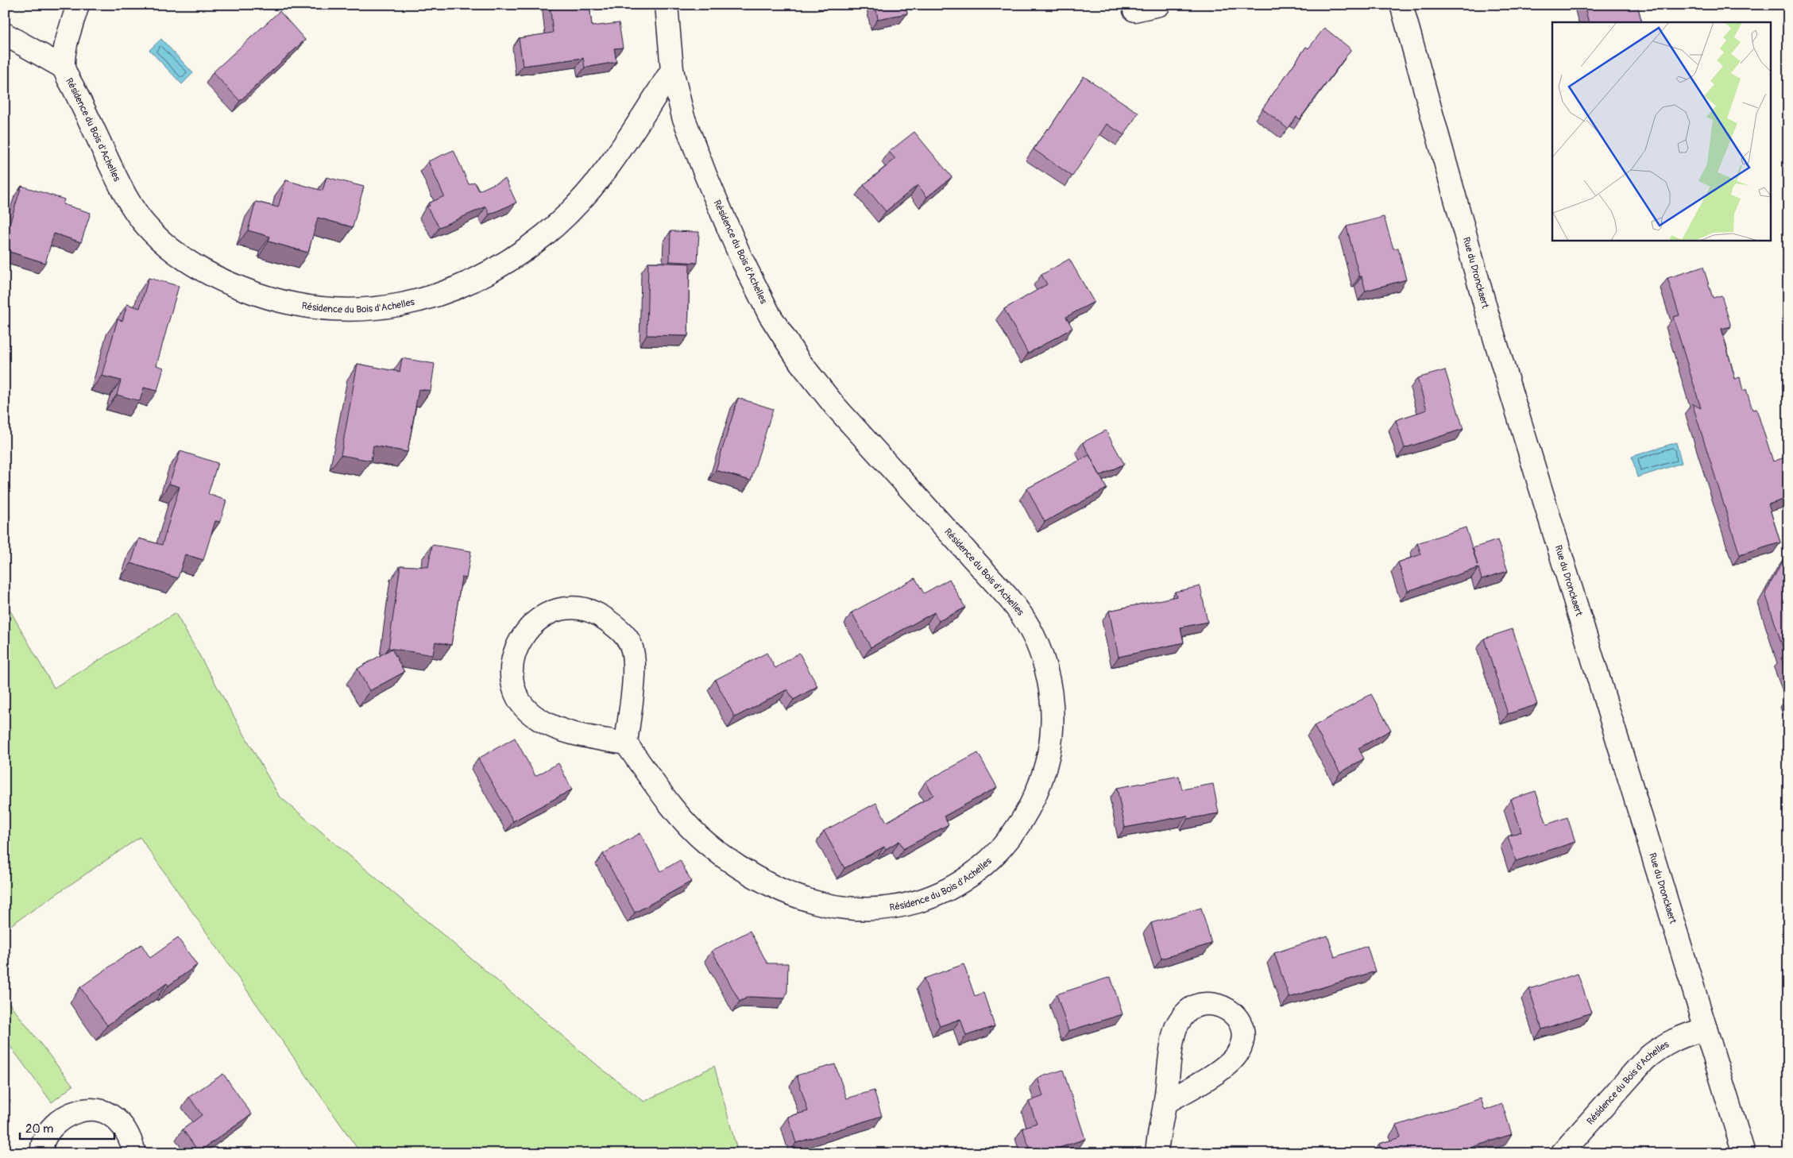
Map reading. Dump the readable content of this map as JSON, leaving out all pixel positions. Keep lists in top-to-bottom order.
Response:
{
  "streets": {
    "street": ["Résidence du Bois d'Achelles", "Rue du Dronckaert"]
  },
  "crossings": [
    ["Résidence du Bois d'Achelles", "Rue du Dronckaert"]
  ],
  "scale_bar": "20 m"
}
